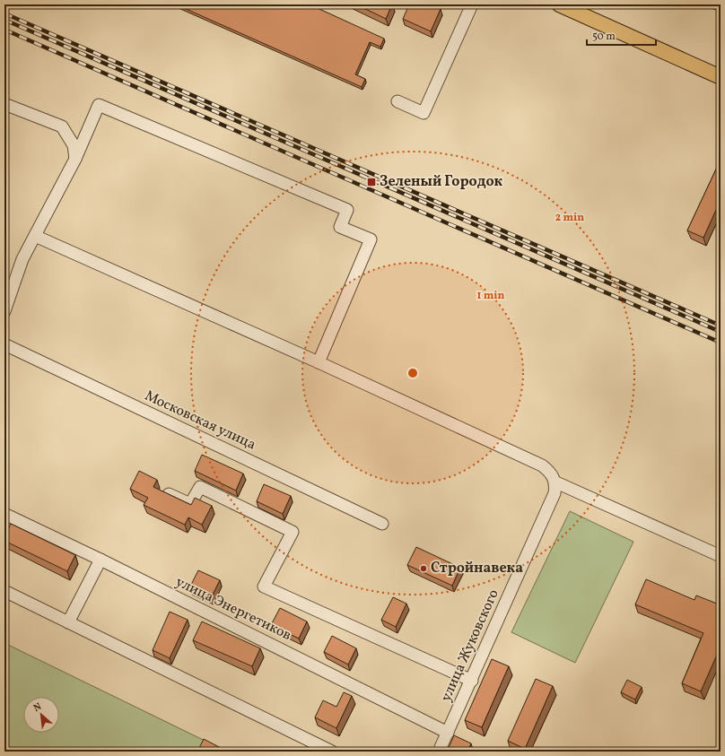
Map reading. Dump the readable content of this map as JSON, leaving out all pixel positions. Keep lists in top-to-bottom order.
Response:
{
  "streets": {
    "street": ["Московская улица", "улица Энергетиков", "улица Жуковского"]
  },
  "crossings": [
    ["улица Энергетиков", "улица Жуковского"]
  ],
  "places": {
    "transit": ["Зеленый Городок"],
    "other": ["Стройнавека"]
  },
  "scale_bar": "50 m",
  "north": "top left",
  "rings": ["2 min", "1 min"]
}
